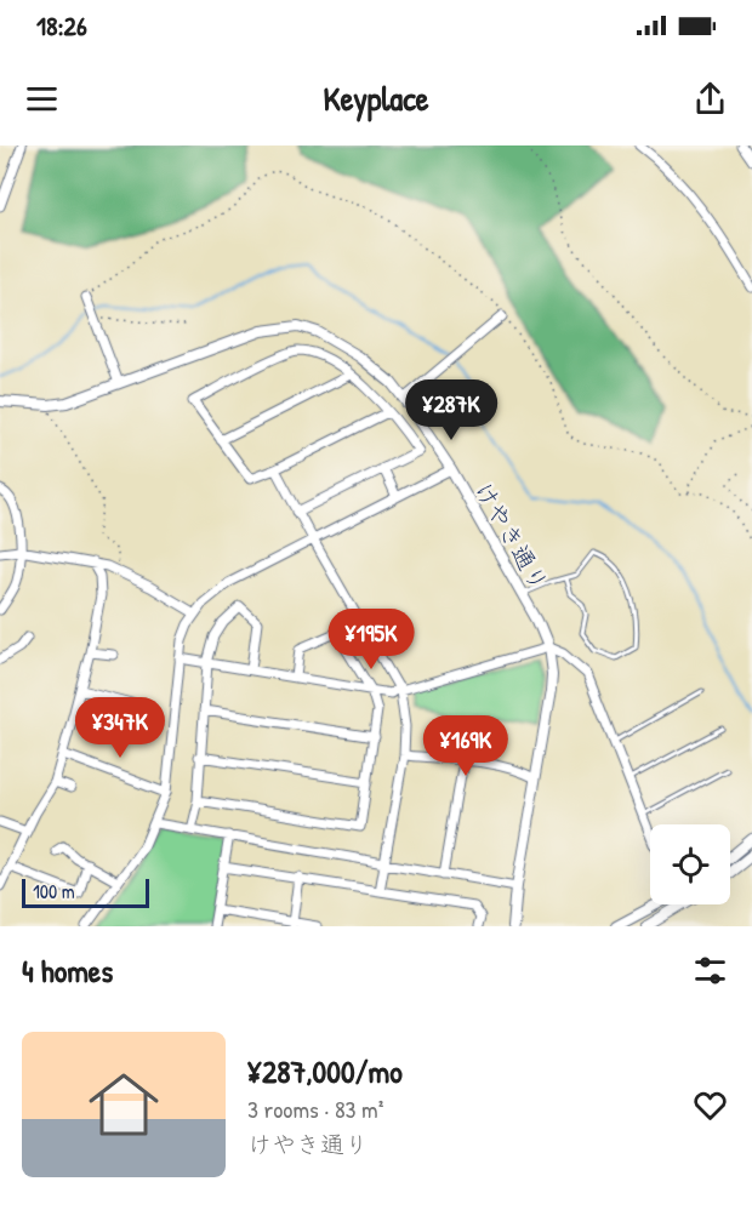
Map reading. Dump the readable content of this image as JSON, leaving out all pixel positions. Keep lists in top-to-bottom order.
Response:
{
  "streets": {
    "street": ["けやき通り"]
  },
  "scale_bar": "100 m",
  "page": {
    "status": "18:26",
    "header": "Keyplace",
    "price": [
      "¥287K",
      "¥195K",
      "¥347K",
      "¥169K"
    ],
    "scale": "100 m",
    "heading": "4 homes",
    "list": [
      {
        "name": "¥287,000/mo",
        "note": "3 rooms · 83 m² · けやき通り"
      }
    ]
  }
}
